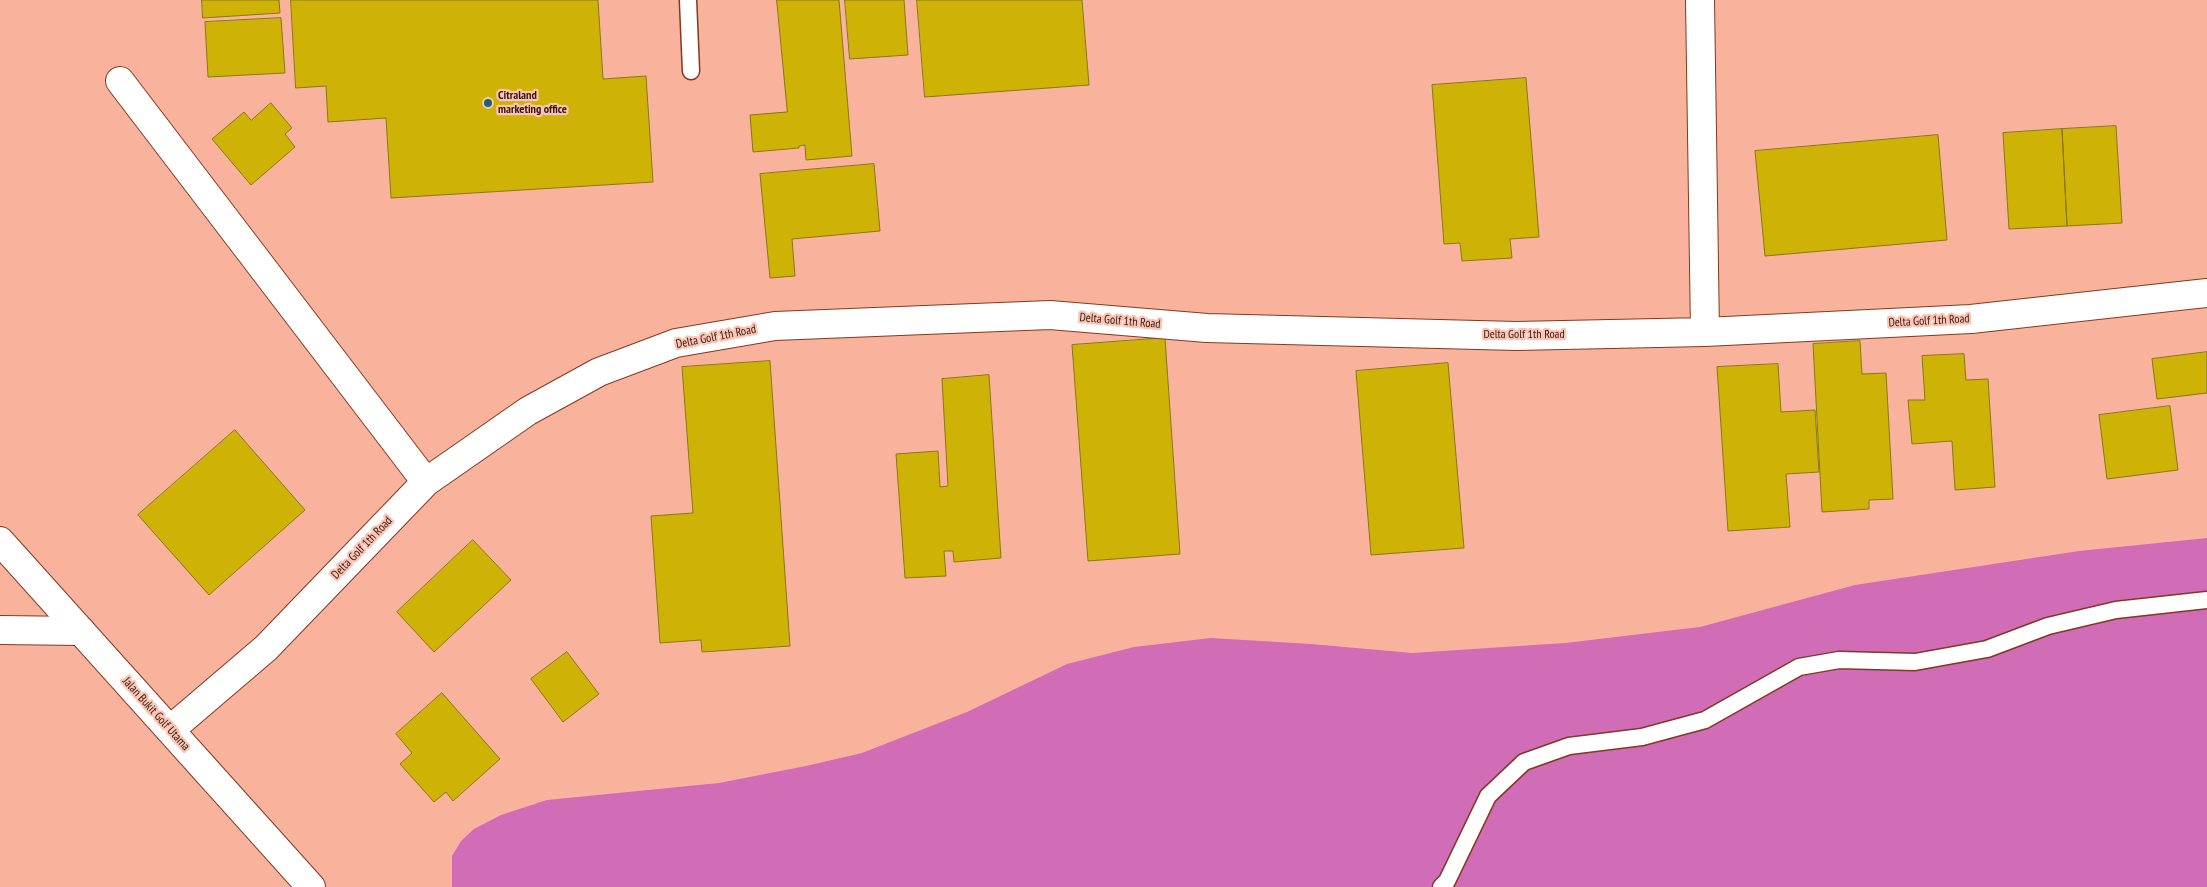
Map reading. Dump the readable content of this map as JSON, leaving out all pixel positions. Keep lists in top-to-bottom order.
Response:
{
  "streets": {
    "street": ["Delta Golf 1th Road", "Jalan Bukit Golf Utama"]
  },
  "crossings": [
    ["Delta Golf 1th Road", "Jalan Bukit Golf Utama"]
  ],
  "places": ["Citraland marketing office"]
}
